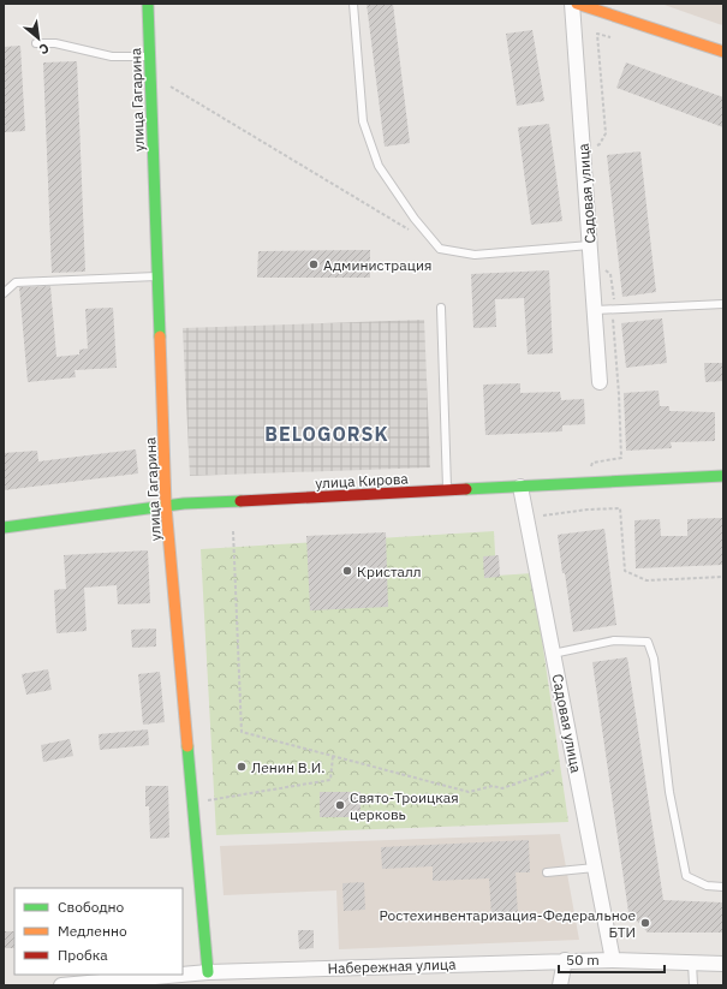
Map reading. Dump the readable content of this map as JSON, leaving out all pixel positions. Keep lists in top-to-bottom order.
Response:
{
  "streets": {
    "street": [
      "улица Гагарина",
      "Садовая улица",
      "улица Кирова",
      "Набережная улица"
    ]
  },
  "crossings": [
    ["улица Гагарина", "улица Кирова"],
    ["улица Гагарина", "Набережная улица"],
    ["Садовая улица", "улица Кирова"],
    ["Садовая улица", "Набережная улица"]
  ],
  "districts": ["BELOGORSK"],
  "places": [
    "Администрация",
    "Кристалл",
    "Ленин В.И.",
    "Свято-Троицкая церковь",
    "Ростехинвентаризация-Федеральное БТИ"
  ],
  "legend": ["Свободно", "Медленно", "Пробка"],
  "scale_bar": "50 m",
  "north": "bottom right"
}
